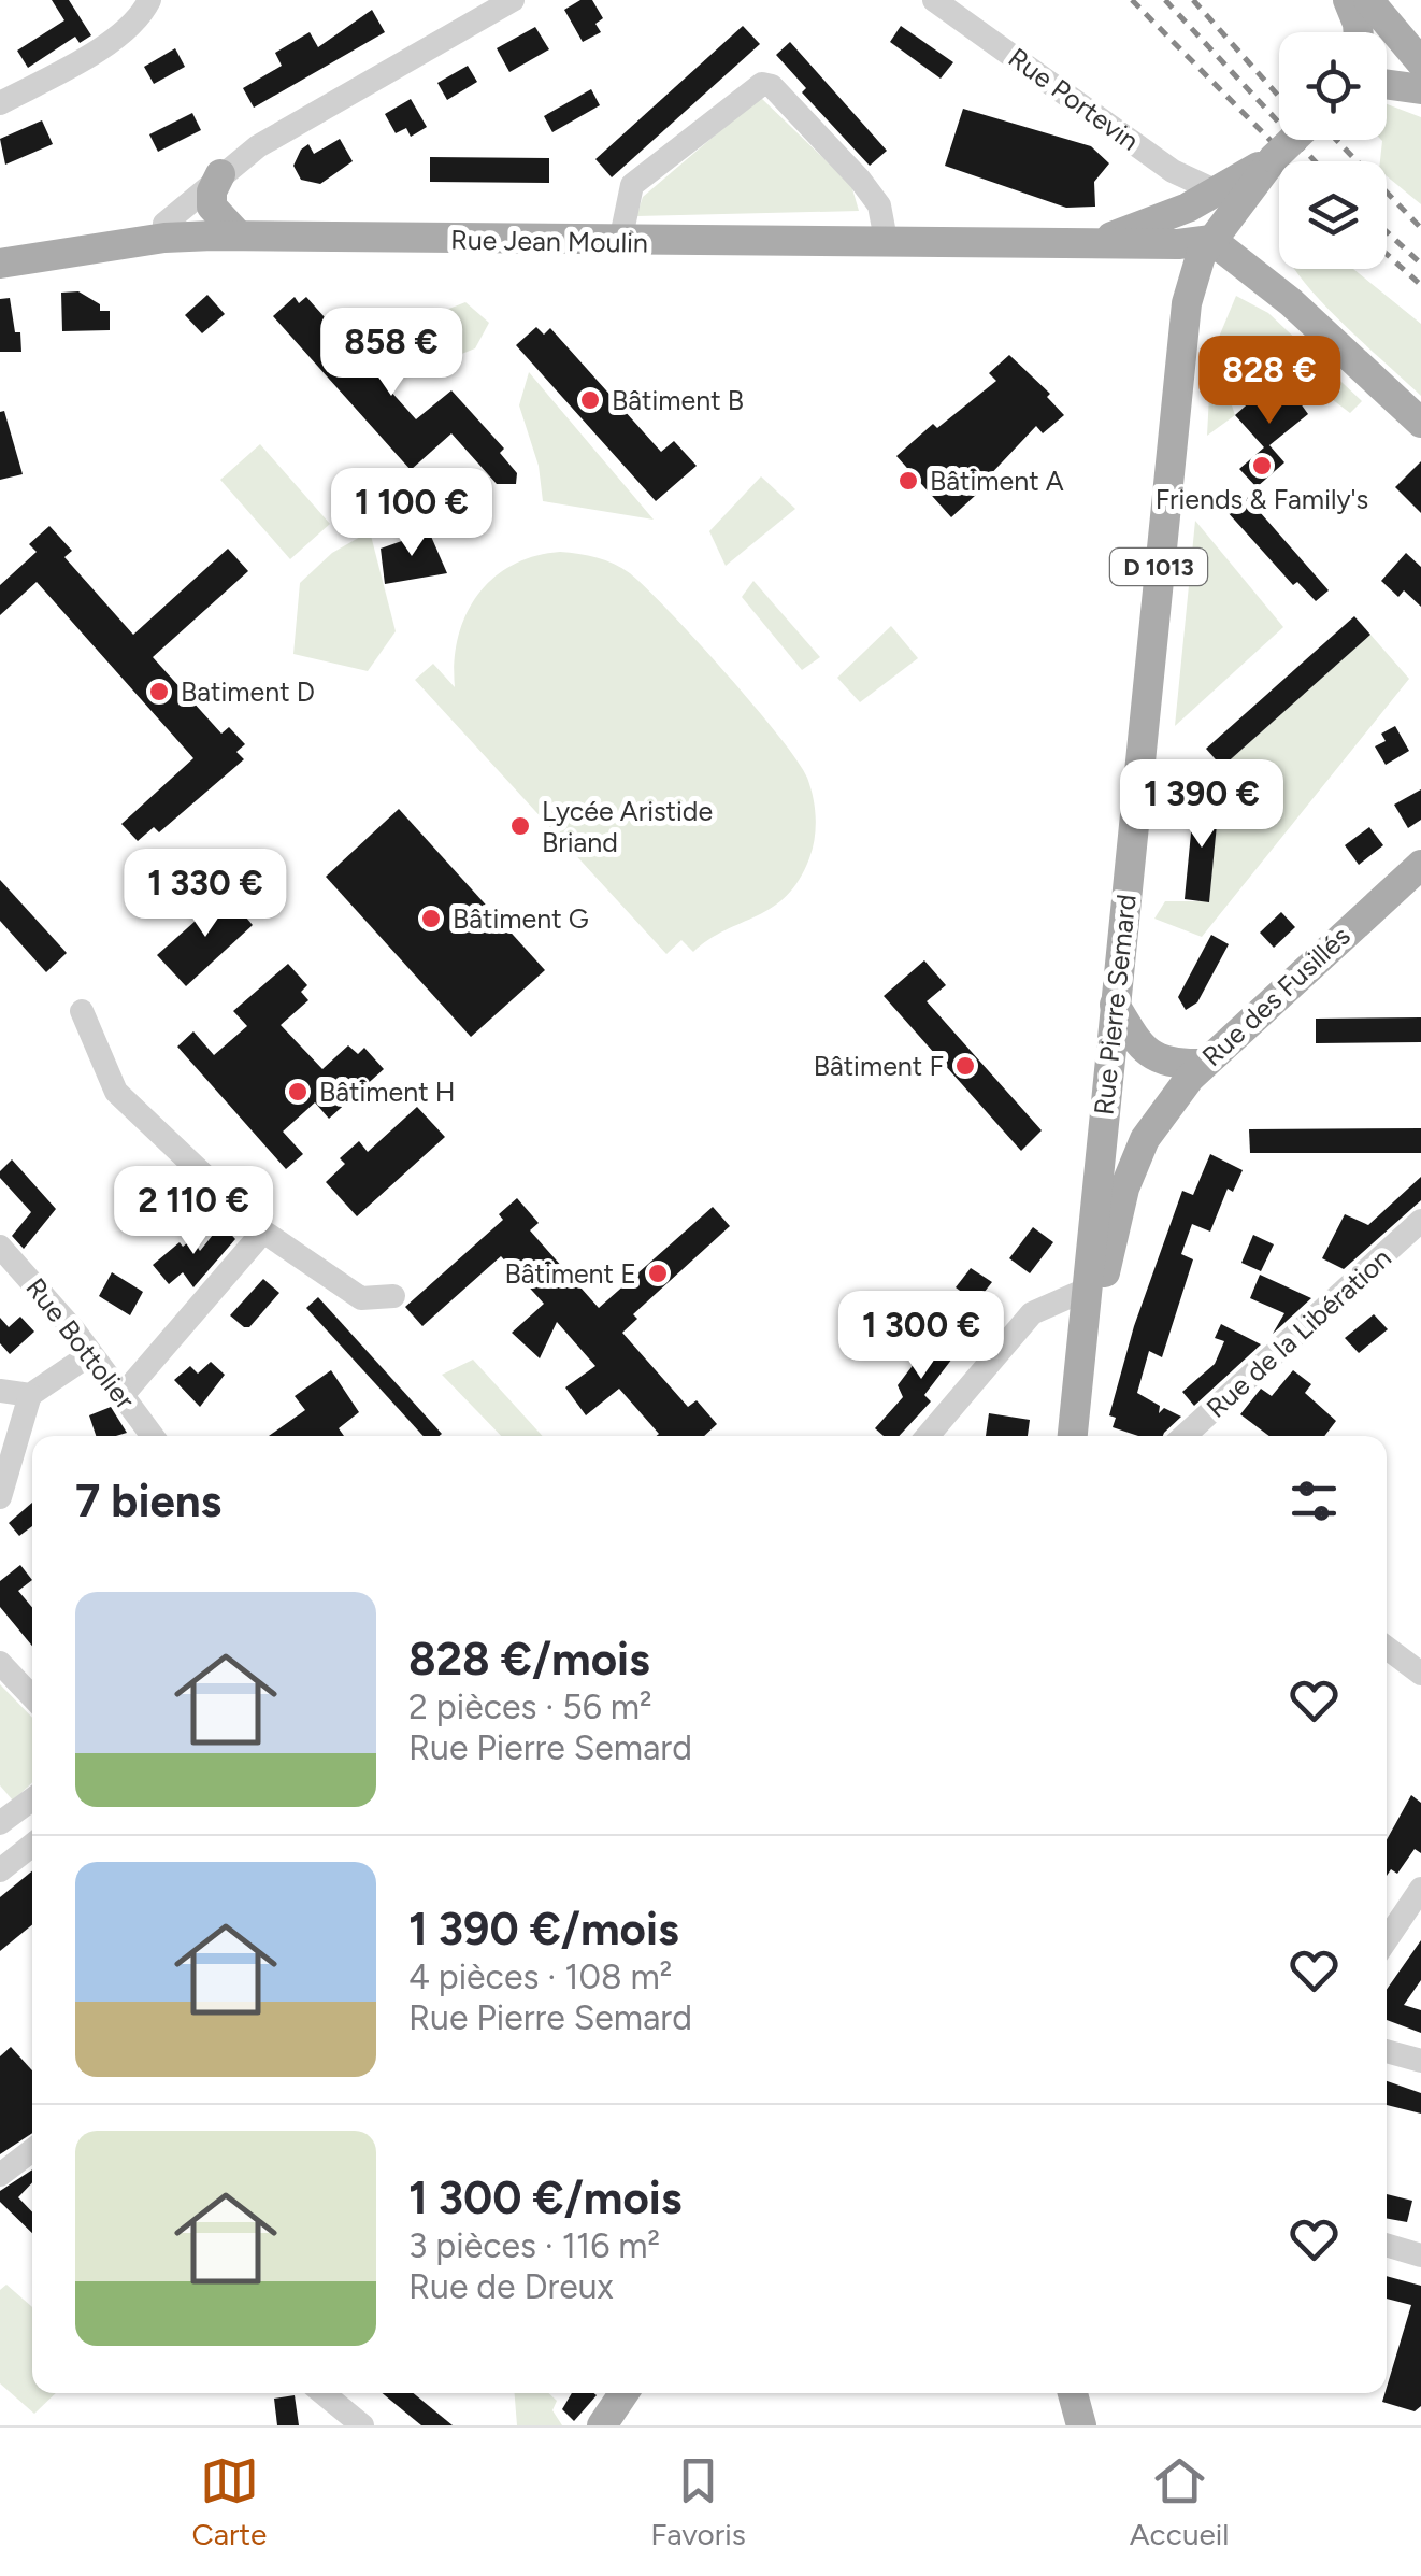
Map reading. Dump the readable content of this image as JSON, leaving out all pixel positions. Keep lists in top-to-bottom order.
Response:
{
  "streets": {
    "main road": [
      "Rue Jean Moulin",
      "D 1013",
      "Rue des Fusillés",
      "Rue Pierre Semard"
    ],
    "street": ["Rue Portevin", "Rue de la Libération", "Rue Bottolier"]
  },
  "crossings": [
    ["Rue Portevin", "Rue Jean Moulin"],
    ["Rue Jean Moulin", "Rue Pierre Semard"],
    ["Rue des Fusillés", "Rue Pierre Semard"]
  ],
  "places": [
    "Bâtiment B",
    "Friends & Family's",
    "Bâtiment A",
    "Batiment D",
    "Lycée Aristide Briand",
    "Bâtiment G",
    "Bâtiment F",
    "Bâtiment H",
    "Bâtiment E"
  ],
  "page": {
    "price": [
      "858 €",
      "828 €",
      "1 100 €",
      "1 390 €",
      "1 330 €",
      "2 110 €",
      "1 300 €"
    ],
    "heading": "7 biens",
    "list": [
      {
        "name": "828 €/mois",
        "note": "2 pièces · 56 m² · Rue Pierre Semard"
      },
      {
        "name": "1 390 €/mois",
        "note": "4 pièces · 108 m² · Rue Pierre Semard"
      },
      {
        "name": "1 300 €/mois",
        "note": "3 pièces · 116 m² · Rue de Dreux"
      }
    ],
    "tabs": ["Carte", "Favoris", "Accueil"]
  }
}
